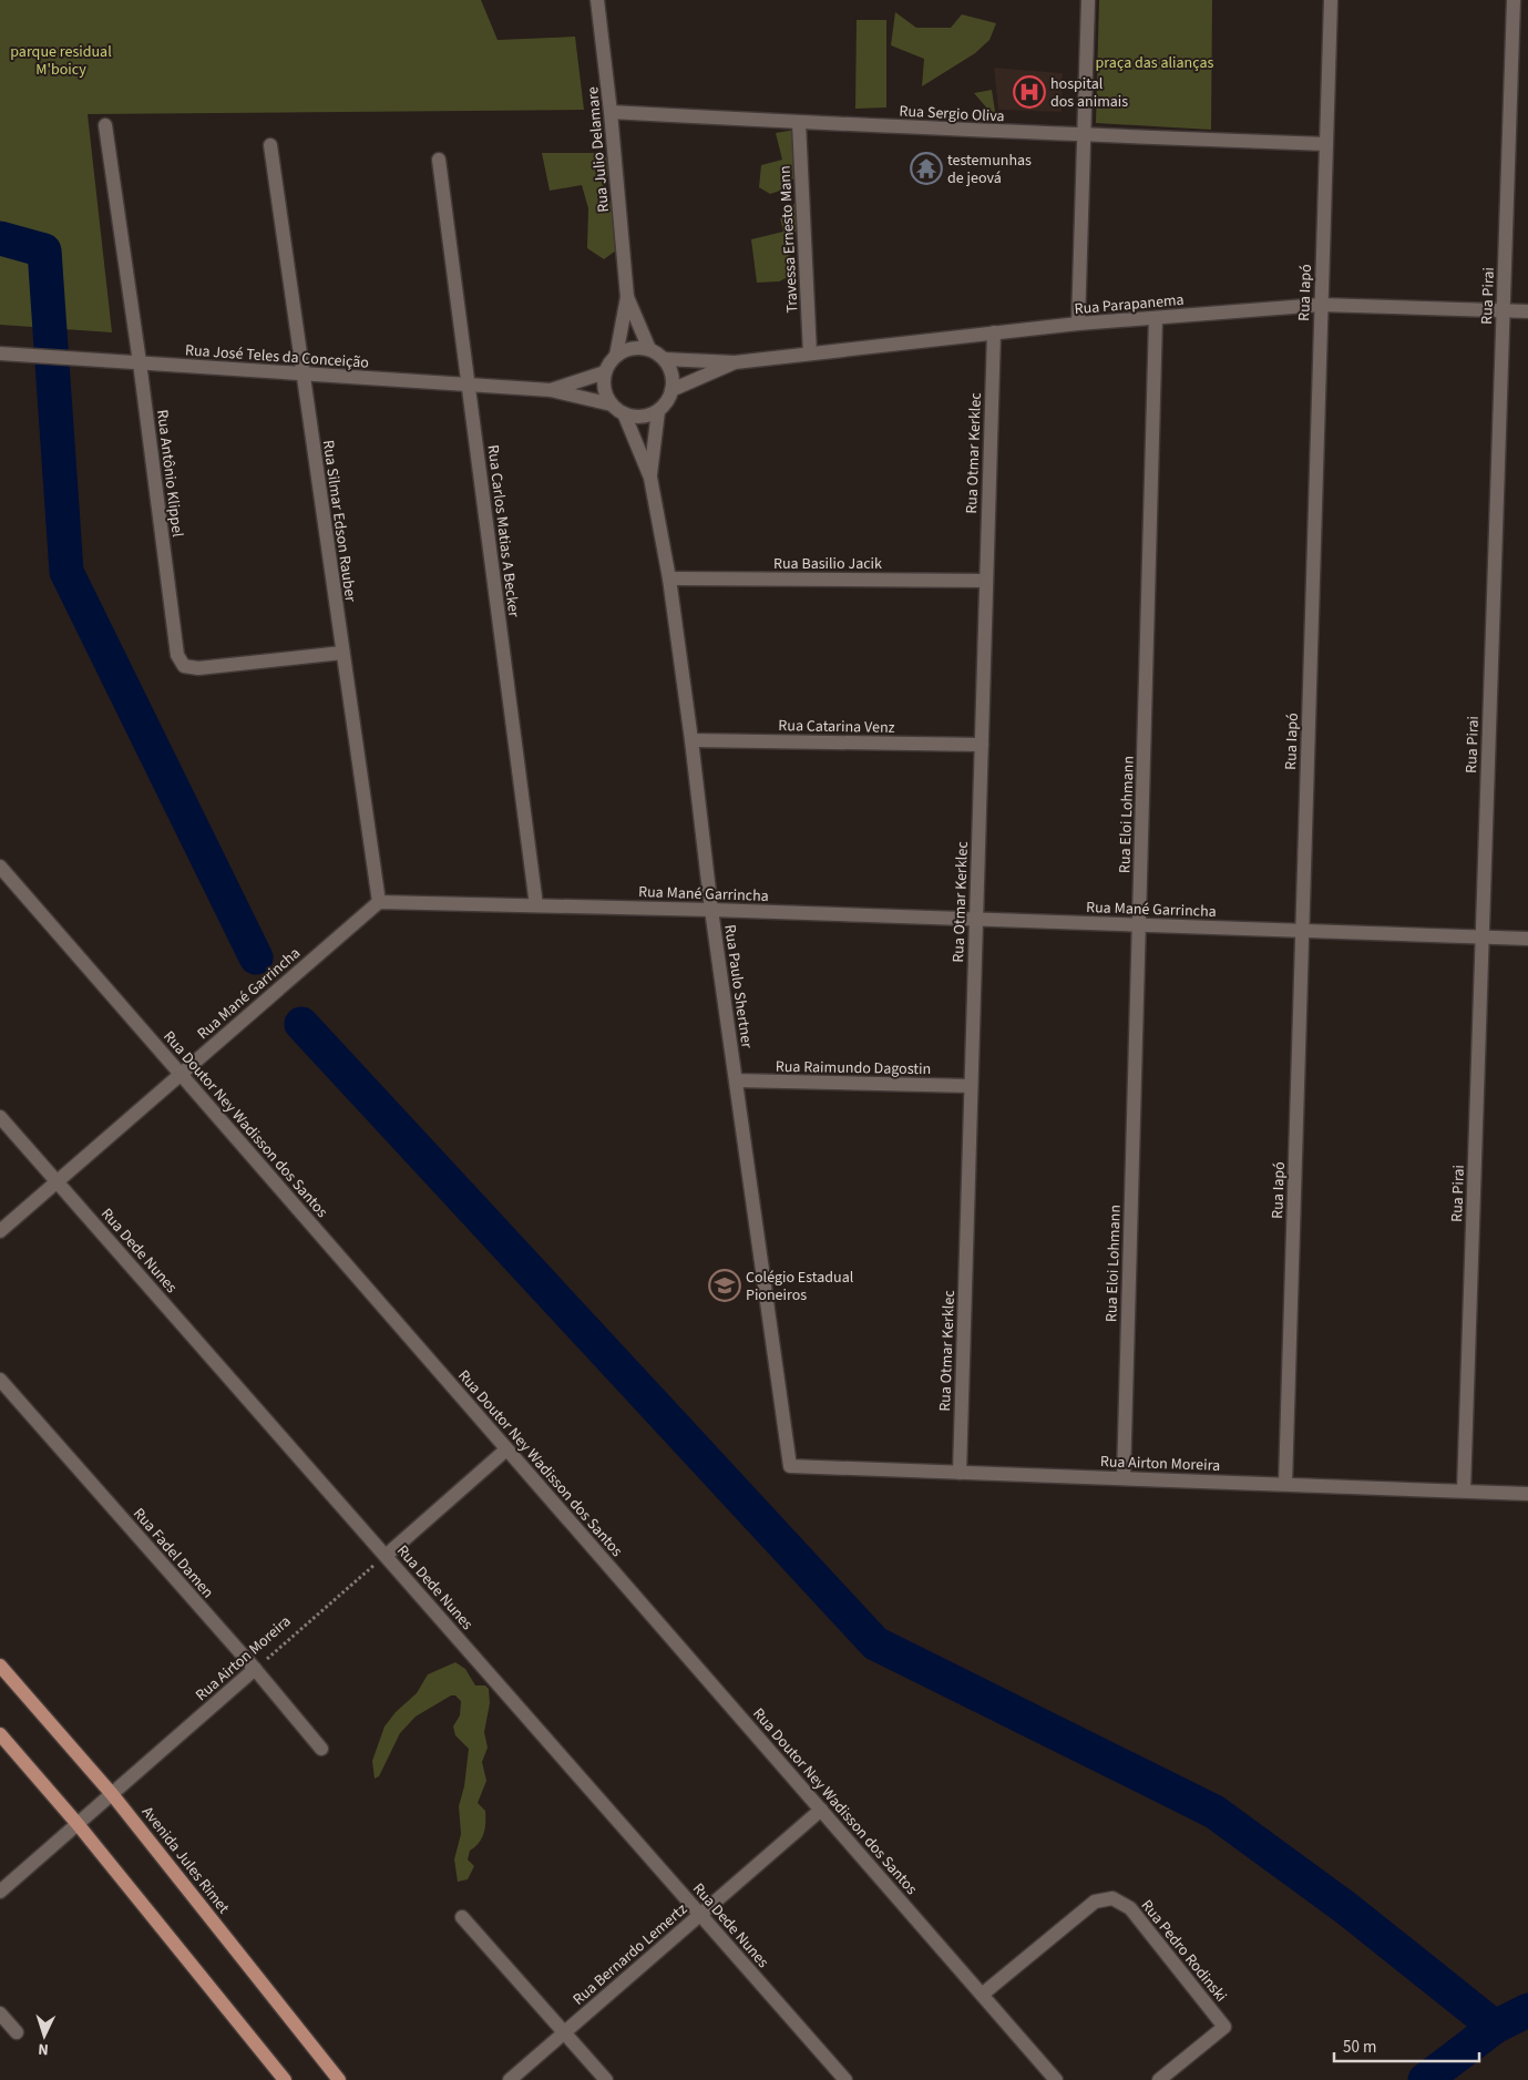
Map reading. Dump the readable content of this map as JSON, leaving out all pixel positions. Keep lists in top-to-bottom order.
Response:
{
  "streets": {
    "main road": ["Avenida Jules Rimet"],
    "street": [
      "Rua Sergio Oliva",
      "Rua Julio Delamare",
      "Travessa Ernesto Mann",
      "Rua Iapó",
      "Rua Pirai",
      "Rua Parapanema",
      "Rua José Teles da Conceição",
      "Rua Otmar Kerklec",
      "Rua Antônio Klippel",
      "Rua Silmar Edson Rauber",
      "Rua Carlos Matias A Becker",
      "Rua Basilio Jacik",
      "Rua Catarina Venz",
      "Rua Eloi Lohmann",
      "Rua Mané Garrincha",
      "Rua Paulo Shertner",
      "Rua Raimundo Dagostin",
      "Rua Doutor Ney Wadisson dos Santos",
      "Rua Dede Nunes",
      "Rua Airton Moreira",
      "Rua Fadel Damen",
      "Rua Pedro Rodinski",
      "Rua Bernardo Lemertz"
    ]
  },
  "crossings": [
    ["Rua Sergio Oliva", "Rua Julio Delamare"],
    ["Rua Sergio Oliva", "Travessa Ernesto Mann"],
    ["Rua Sergio Oliva", "Rua Iapó"],
    ["Rua Julio Delamare", "Rua Parapanema"],
    ["Rua Julio Delamare", "Rua José Teles da Conceição"],
    ["Rua Julio Delamare", "Rua Paulo Shertner"],
    ["Travessa Ernesto Mann", "Rua Parapanema"],
    ["Rua Iapó", "Rua Parapanema"],
    ["Rua Iapó", "Rua Mané Garrincha"],
    ["Rua Iapó", "Rua Airton Moreira"],
    ["Rua Pirai", "Rua Parapanema"],
    ["Rua Pirai", "Rua Mané Garrincha"],
    ["Rua Pirai", "Rua Airton Moreira"],
    ["Rua Parapanema", "Rua José Teles da Conceição"],
    ["Rua Parapanema", "Rua Otmar Kerklec"],
    ["Rua Parapanema", "Rua Eloi Lohmann"],
    ["Rua Parapanema", "Rua Paulo Shertner"],
    ["Rua José Teles da Conceição", "Rua Antônio Klippel"],
    ["Rua José Teles da Conceição", "Rua Silmar Edson Rauber"],
    ["Rua José Teles da Conceição", "Rua Carlos Matias A Becker"],
    ["Rua José Teles da Conceição", "Rua Paulo Shertner"],
    ["Rua Otmar Kerklec", "Rua Basilio Jacik"],
    ["Rua Otmar Kerklec", "Rua Catarina Venz"],
    ["Rua Otmar Kerklec", "Rua Mané Garrincha"],
    ["Rua Otmar Kerklec", "Rua Raimundo Dagostin"],
    ["Rua Otmar Kerklec", "Rua Airton Moreira"],
    ["Rua Antônio Klippel", "Rua Silmar Edson Rauber"],
    ["Rua Silmar Edson Rauber", "Rua Mané Garrincha"],
    ["Rua Carlos Matias A Becker", "Rua Mané Garrincha"],
    ["Rua Basilio Jacik", "Rua Paulo Shertner"],
    ["Rua Catarina Venz", "Rua Paulo Shertner"],
    ["Rua Eloi Lohmann", "Rua Mané Garrincha"],
    ["Rua Eloi Lohmann", "Rua Airton Moreira"],
    ["Rua Mané Garrincha", "Rua Paulo Shertner"],
    ["Rua Mané Garrincha", "Rua Doutor Ney Wadisson dos Santos"],
    ["Rua Mané Garrincha", "Rua Dede Nunes"],
    ["Rua Paulo Shertner", "Rua Raimundo Dagostin"],
    ["Rua Paulo Shertner", "Rua Airton Moreira"],
    ["Rua Doutor Ney Wadisson dos Santos", "Rua Pedro Rodinski"],
    ["Rua Doutor Ney Wadisson dos Santos", "Rua Bernardo Lemertz"],
    ["Rua Dede Nunes", "Rua Airton Moreira"],
    ["Rua Dede Nunes", "Rua Bernardo Lemertz"],
    ["Rua Airton Moreira", "Rua Fadel Damen"],
    ["Rua Airton Moreira", "Avenida Jules Rimet"]
  ],
  "parks": ["parque residual M'boicy", "praça das alianças"],
  "places": {
    "hospital": ["hospital dos animais"],
    "temple": ["testemunhas de jeová"],
    "school or university": ["Colégio Estadual Pioneiros"]
  },
  "scale_bar": "50 m",
  "north": "bottom"
}
